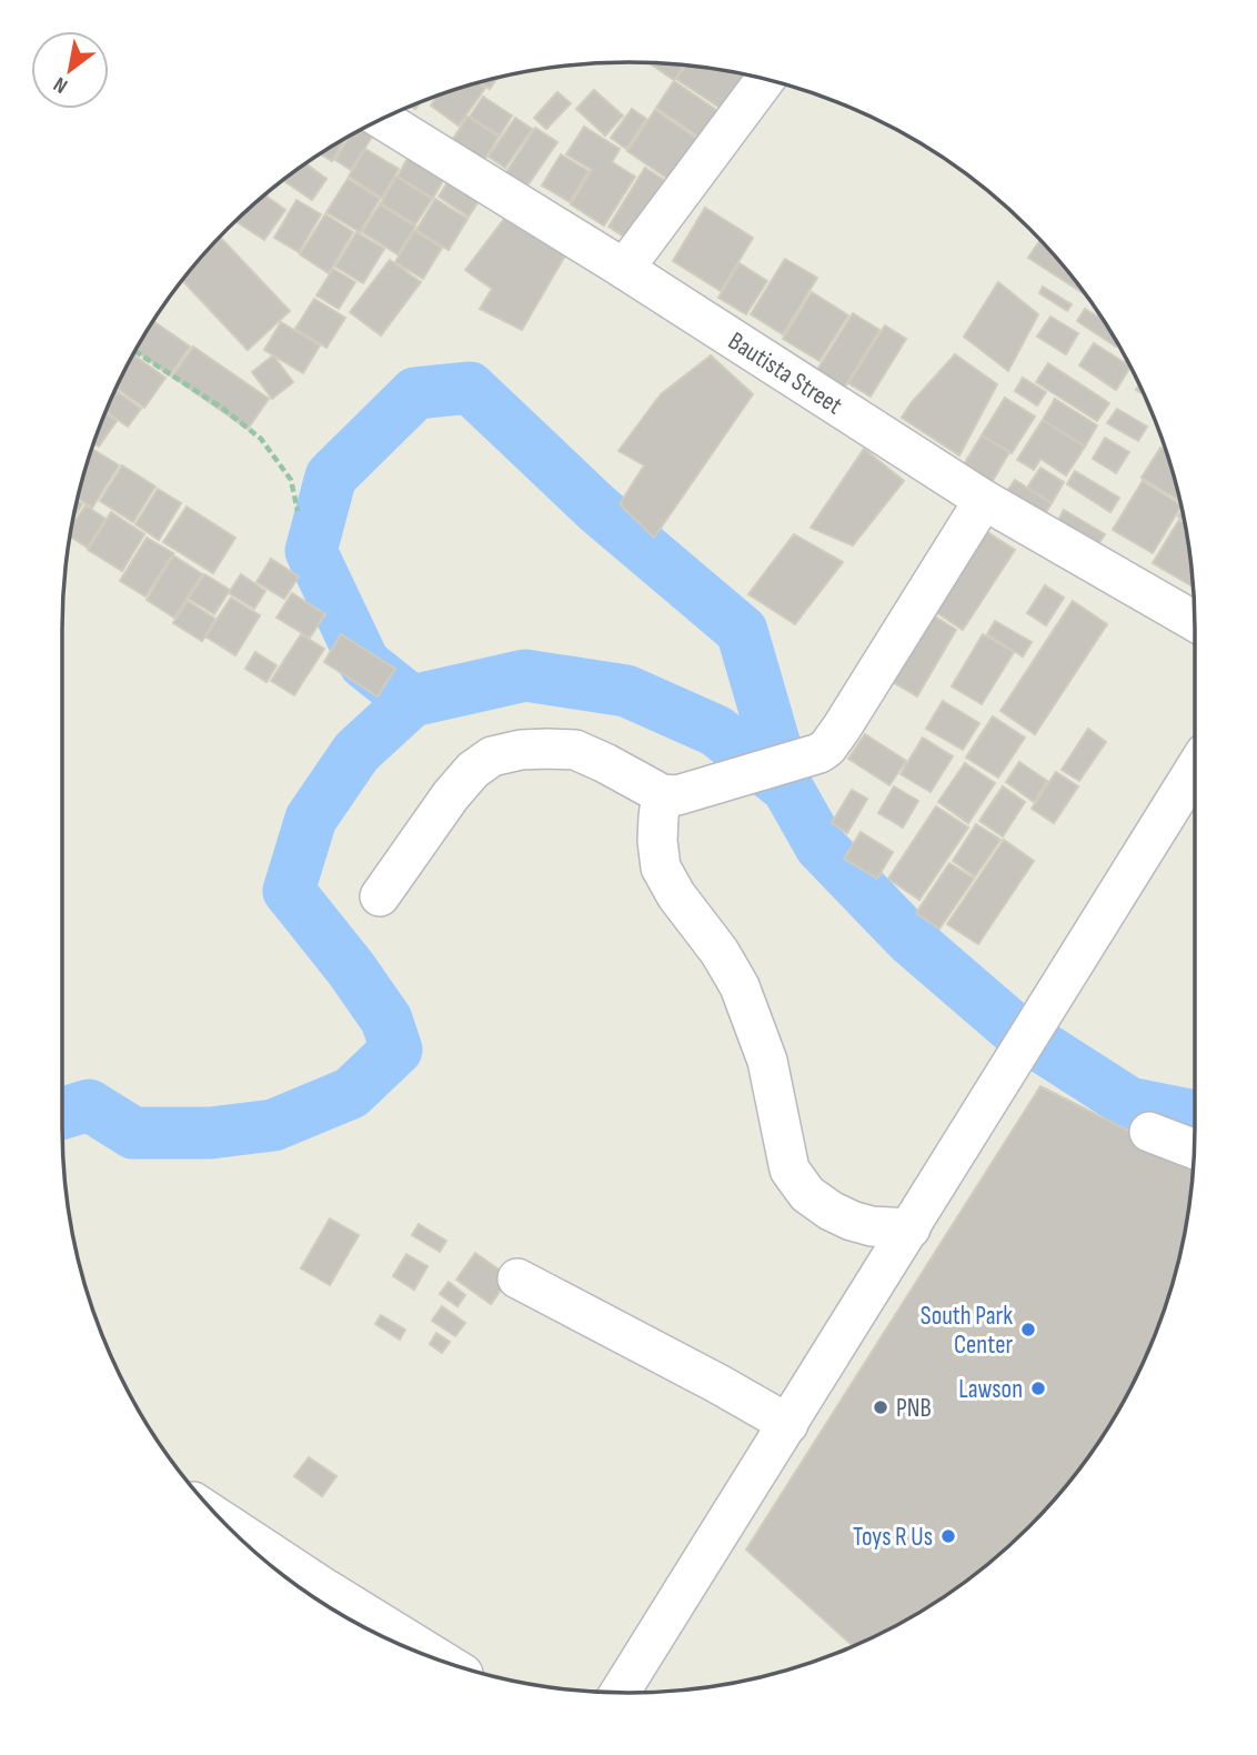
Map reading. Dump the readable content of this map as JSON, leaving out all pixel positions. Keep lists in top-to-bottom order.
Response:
{
  "streets": {
    "street": ["Bautista Street"]
  },
  "places": [
    "South Park Center",
    "Lawson",
    "PNB",
    "Toys R Us"
  ],
  "north": "bottom left"
}
